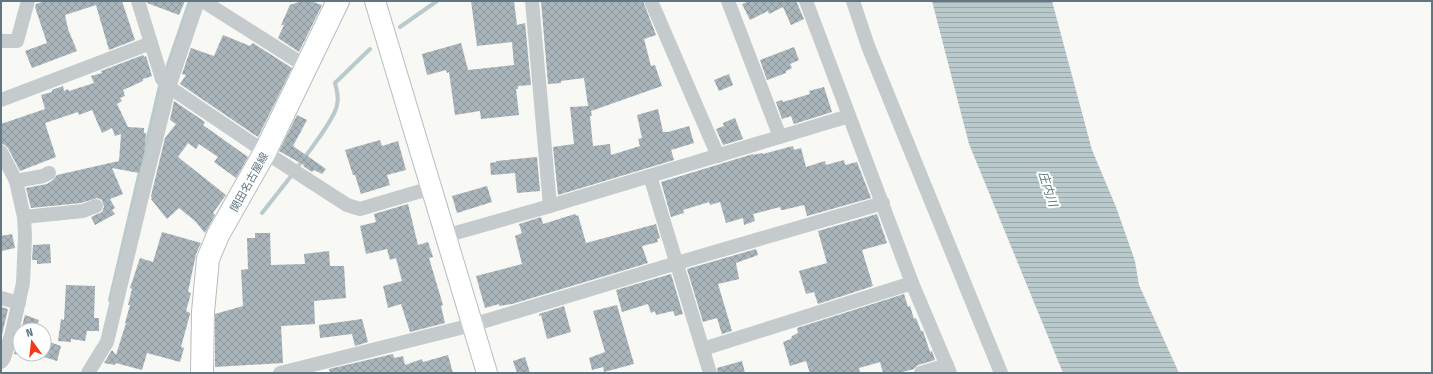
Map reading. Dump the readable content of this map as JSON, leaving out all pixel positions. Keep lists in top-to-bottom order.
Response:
{
  "streets": {
    "main road": ["関田名古屋線"]
  },
  "water": ["庄内川"],
  "north": "top"
}
